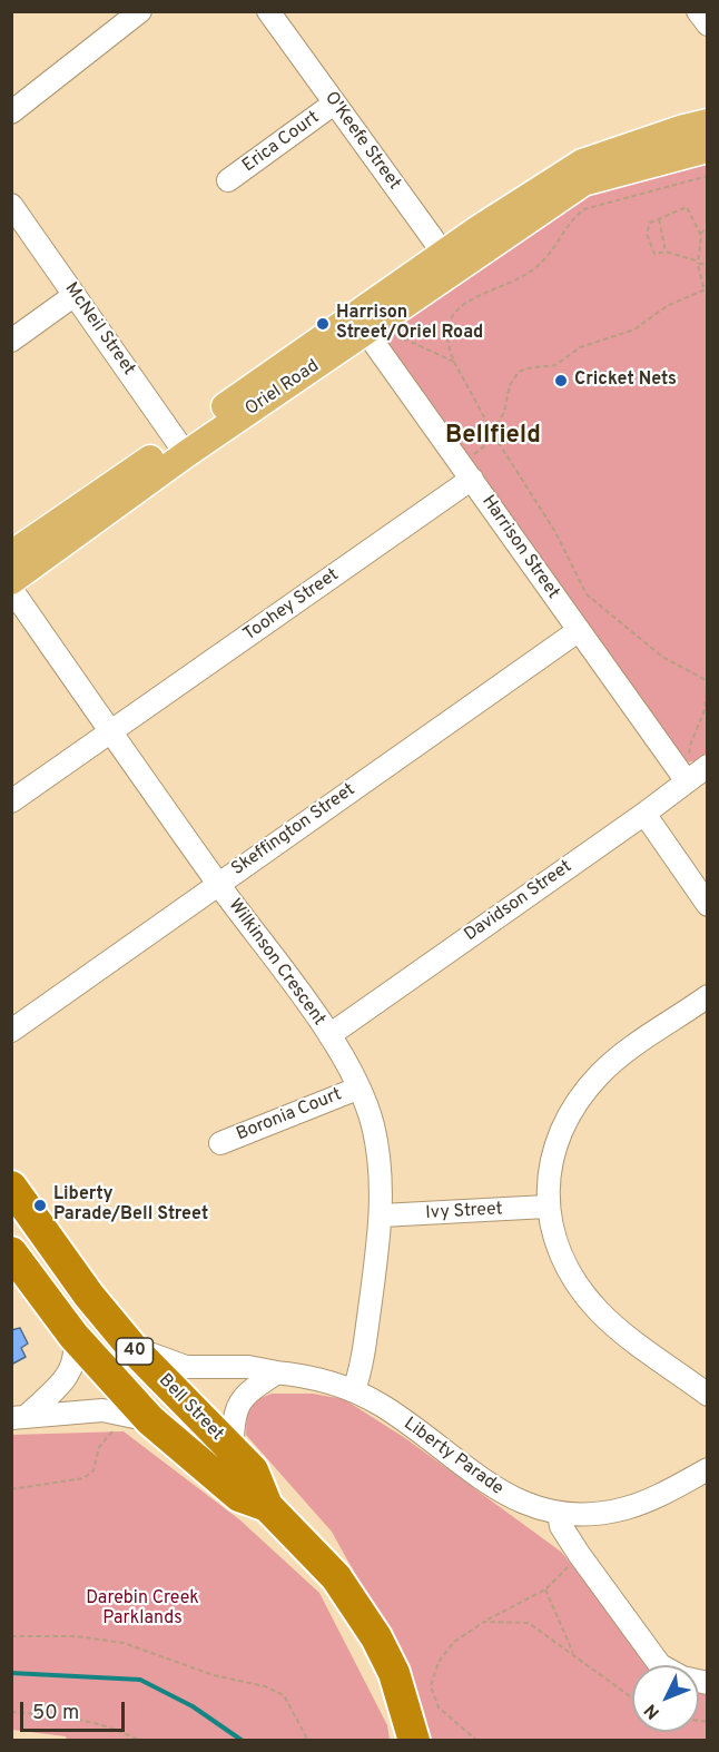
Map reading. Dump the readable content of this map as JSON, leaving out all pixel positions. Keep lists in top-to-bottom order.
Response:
{
  "streets": {
    "highway": ["40", "Bell Street"],
    "main road": ["Oriel Road"],
    "street": [
      "O'Keefe Street",
      "Erica Court",
      "McNeil Street",
      "Harrison Street",
      "Toohey Street",
      "Skeffington Street",
      "Davidson Street",
      "Wilkinson Crescent",
      "Boronia Court",
      "Ivy Street",
      "Liberty Parade"
    ]
  },
  "crossings": [
    ["O'Keefe Street", "Erica Court"],
    ["O'Keefe Street", "Oriel Road"],
    ["McNeil Street", "Oriel Road"],
    ["Oriel Road", "Harrison Street"],
    ["Harrison Street", "Toohey Street"],
    ["Harrison Street", "Skeffington Street"],
    ["Harrison Street", "Davidson Street"],
    ["Toohey Street", "Wilkinson Crescent"],
    ["Skeffington Street", "Wilkinson Crescent"],
    ["Davidson Street", "Wilkinson Crescent"],
    ["Wilkinson Crescent", "Boronia Court"],
    ["Wilkinson Crescent", "Ivy Street"],
    ["Wilkinson Crescent", "Liberty Parade"],
    ["Bell Street", "Liberty Parade"]
  ],
  "districts": ["Bellfield"],
  "parks": ["Darebin Creek Parklands"],
  "places": ["Harrison Street/Oriel Road", "Cricket Nets", "Liberty Parade/Bell Street"],
  "scale_bar": "50 m",
  "north": "bottom left"
}
